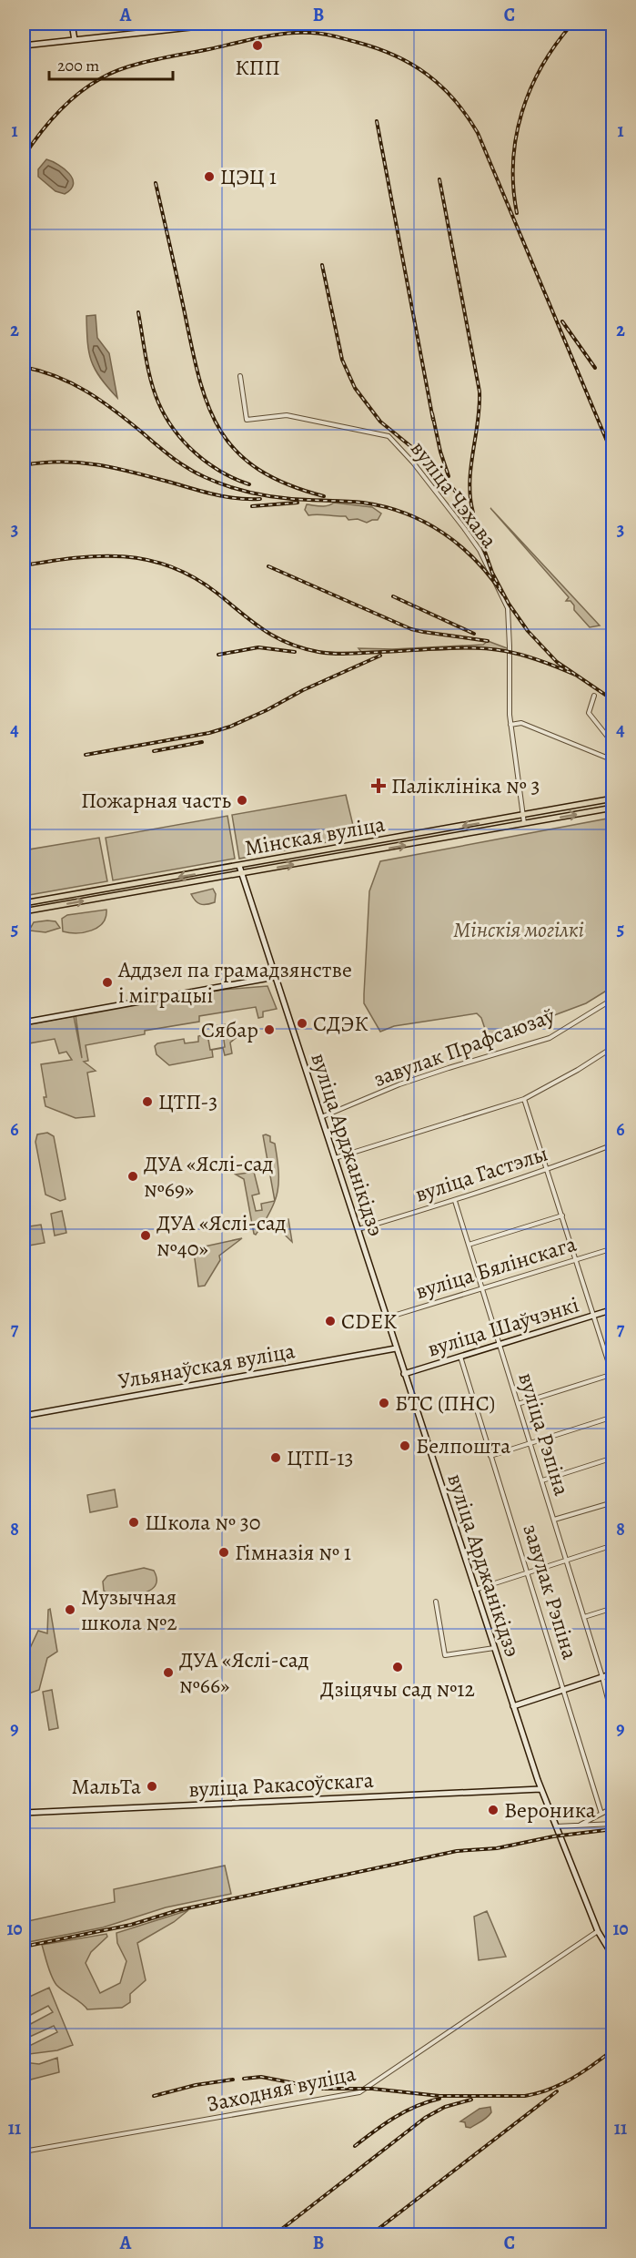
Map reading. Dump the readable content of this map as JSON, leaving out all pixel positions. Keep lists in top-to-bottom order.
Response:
{
  "streets": {
    "main road": [
      "Мінская вуліца",
      "вуліца Арджанікідзэ",
      "вуліца Шаўчэнкі",
      "Ульянаўская вуліца",
      "вуліца Ракасоўскага"
    ],
    "street": [
      "вуліца Чэхава",
      "завулак Прафсаюзаў",
      "вуліца Гастэлы",
      "вуліца Бялінскага",
      "вуліца Рэпіна",
      "завулак Рэпіна",
      "Заходняя вуліца"
    ]
  },
  "crossings": [
    ["вуліца Чэхава", "Мінская вуліца"],
    ["Мінская вуліца", "вуліца Арджанікідзэ"],
    ["завулак Прафсаюзаў", "вуліца Арджанікідзэ"],
    ["вуліца Арджанікідзэ", "вуліца Гастэлы"],
    ["вуліца Арджанікідзэ", "вуліца Бялінскага"],
    ["вуліца Арджанікідзэ", "вуліца Шаўчэнкі"],
    ["вуліца Арджанікідзэ", "Ульянаўская вуліца"],
    ["вуліца Арджанікідзэ", "вуліца Ракасоўскага"],
    ["вуліца Арджанікідзэ", "Заходняя вуліца"],
    ["вуліца Гастэлы", "вуліца Рэпіна"],
    ["вуліца Бялінскага", "вуліца Рэпіна"],
    ["вуліца Шаўчэнкі", "вуліца Рэпіна"],
    ["вуліца Шаўчэнкі", "завулак Рэпіна"]
  ],
  "parks": ["Мінскія могілкі"],
  "places": {
    "other": [
      "КПП",
      "ЦЭЦ 1",
      "Пожарная часть",
      "Аддзел па грамадзянстве і міграцыі",
      "СДЭК",
      "Сябар",
      "ЦТП-3",
      "ДУА «Яслі-сад №69»",
      "ДУА «Яслі-сад №40»",
      "CDEK",
      "БТС (ПНС)",
      "Белпошта",
      "ЦТП-13",
      "Школа № 30",
      "Гімназія № 1",
      "Музычная школа №2",
      "Дзіцячы сад №12",
      "ДУА «Яслі-сад №66»",
      "МальТа",
      "Вероника"
    ],
    "health": ["Паліклініка № 3"]
  },
  "scale_bar": "200 m",
  "grid": {
    "columns": ["A", "B", "C"],
    "rows": [
      "1",
      "2",
      "3",
      "4",
      "5",
      "6",
      "7",
      "8",
      "9",
      "10",
      "11"
    ]
  }
}
